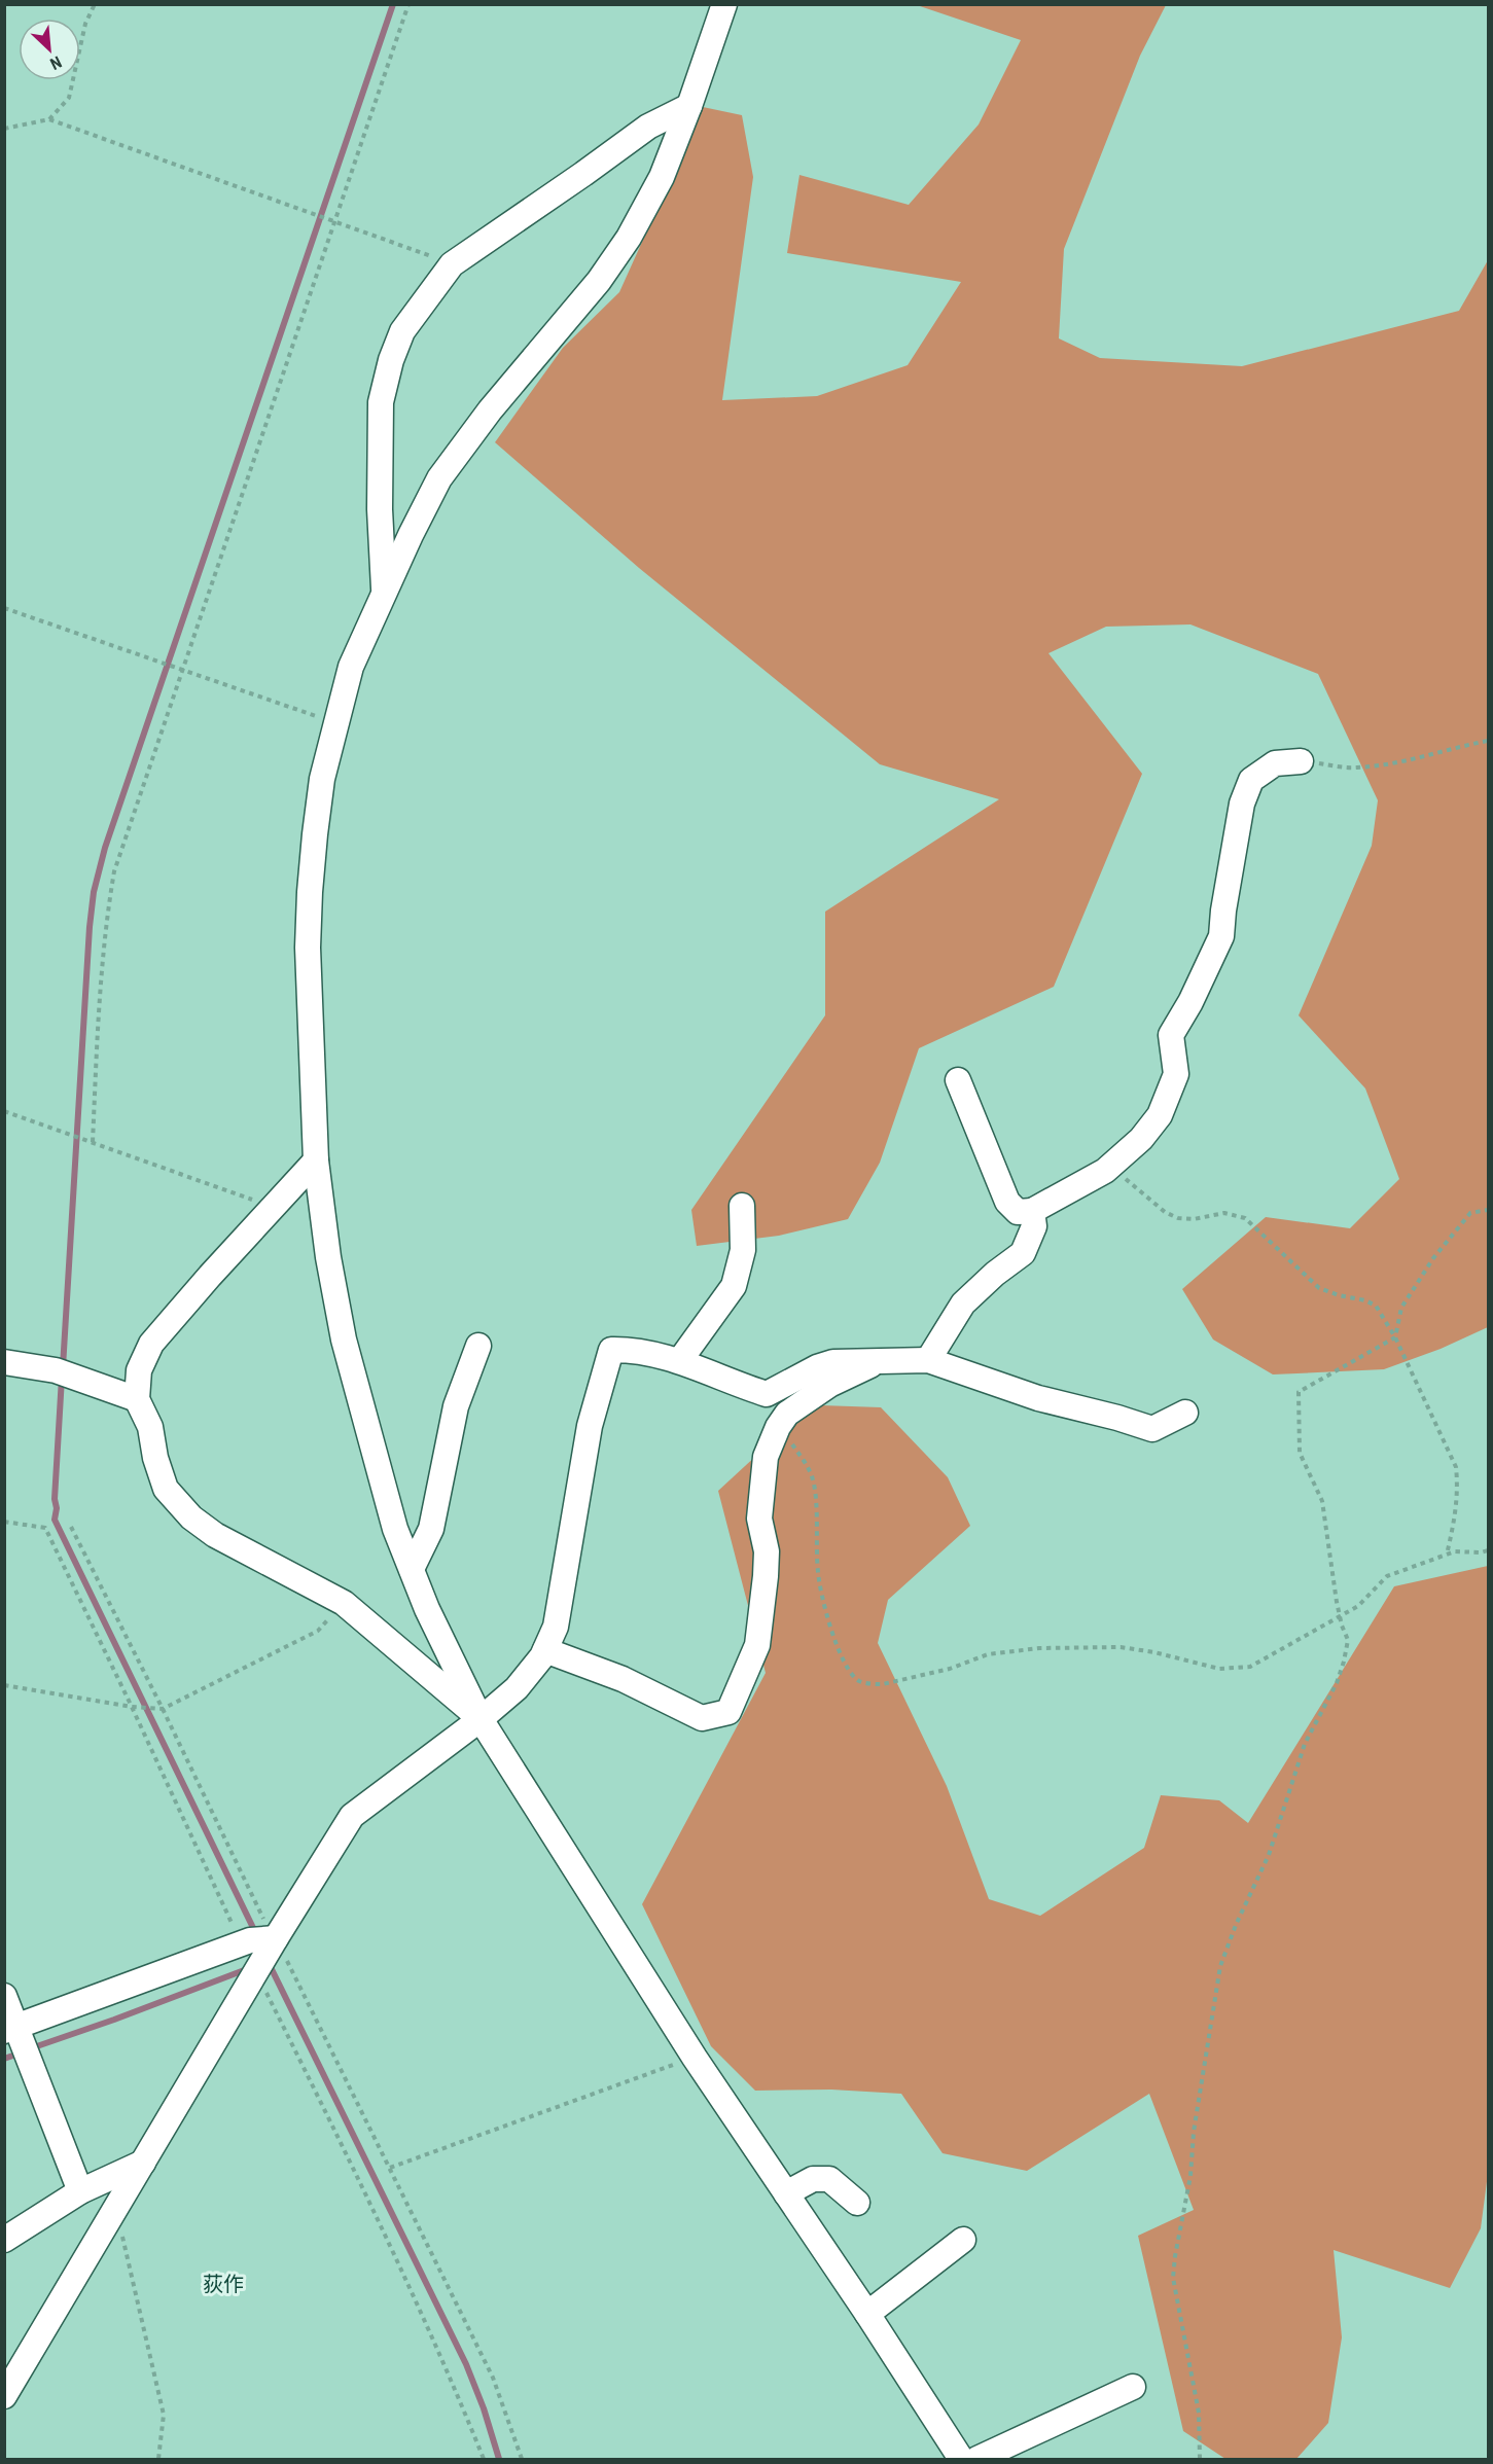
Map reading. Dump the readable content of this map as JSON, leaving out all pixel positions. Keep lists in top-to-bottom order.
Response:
{
  "districts": ["荻作"],
  "north": "bottom right"
}
